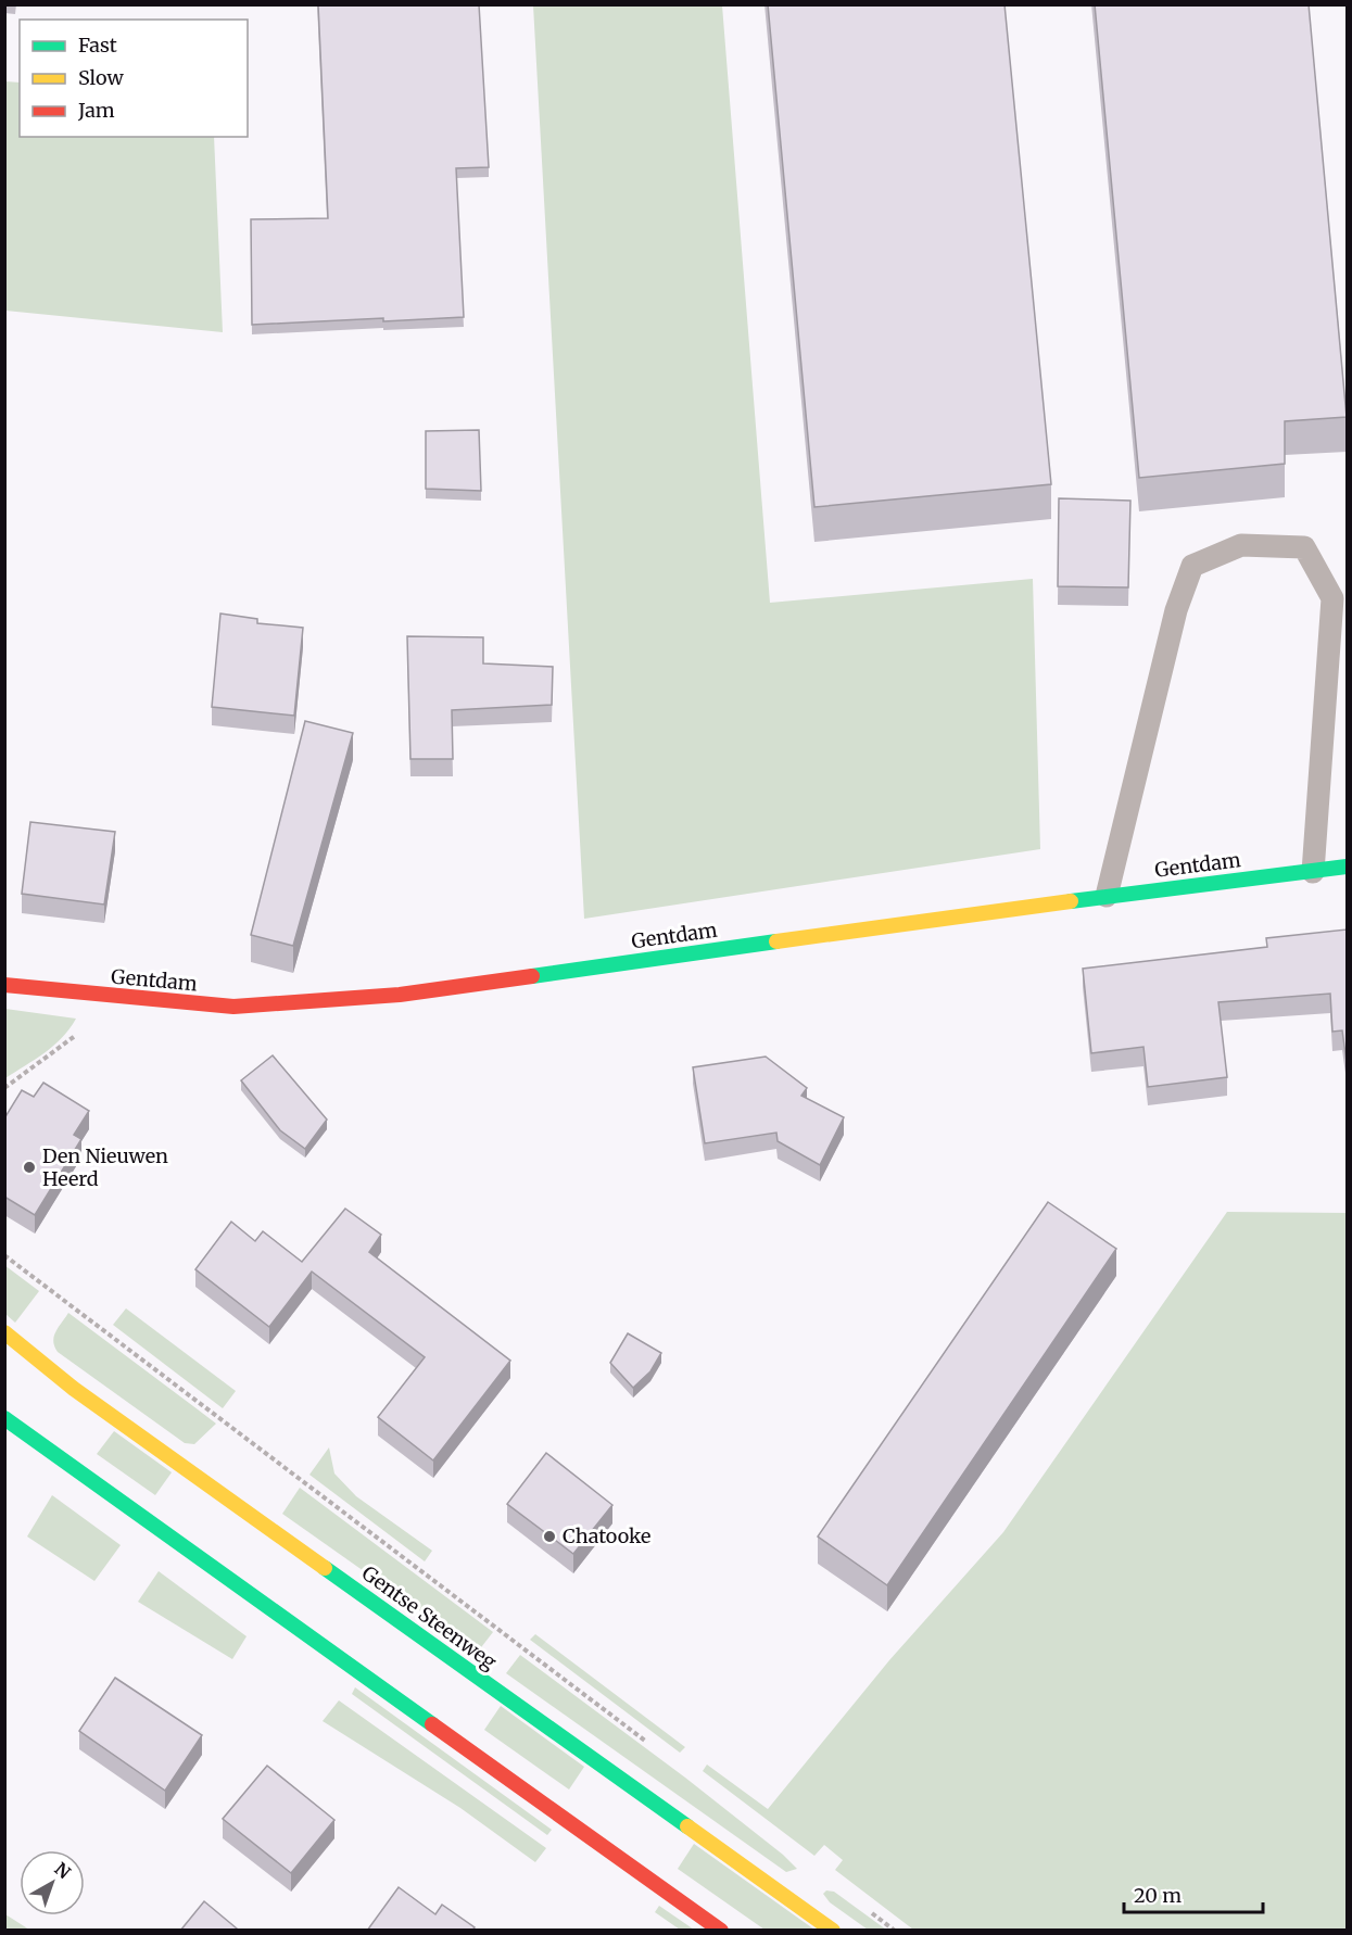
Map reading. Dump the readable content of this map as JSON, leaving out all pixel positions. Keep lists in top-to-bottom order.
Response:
{
  "streets": {
    "main road": ["Gentdam", "Gentse Steenweg"]
  },
  "places": ["Den Nieuwen Heerd", "Chatooke"],
  "legend": ["Fast", "Slow", "Jam"],
  "scale_bar": "20 m",
  "north": "top right"
}
